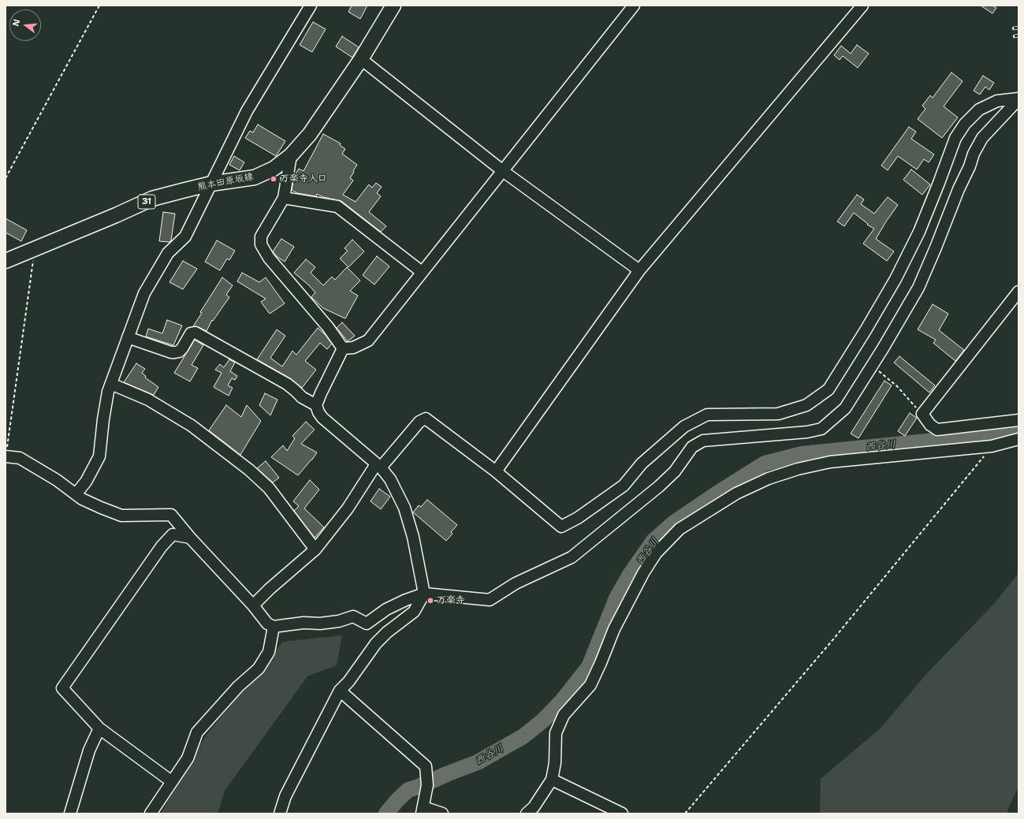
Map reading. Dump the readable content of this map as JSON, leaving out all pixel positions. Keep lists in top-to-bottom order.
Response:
{
  "streets": {
    "main road": ["熊本田原坂線", "31"]
  },
  "water": ["西谷川"],
  "places": ["万楽寺入口", "万楽寺"],
  "north": "left"
}
